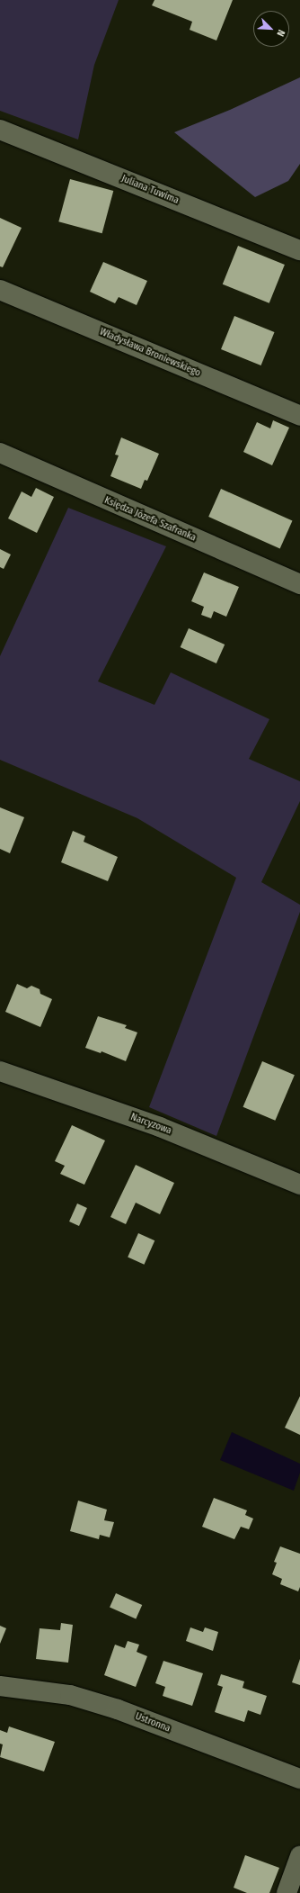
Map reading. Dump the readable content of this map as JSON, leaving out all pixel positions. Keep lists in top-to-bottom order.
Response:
{
  "streets": {
    "street": [
      "Juliana Tuwima",
      "Władysława Broniewskiego",
      "Księdza Józefa Szafranka",
      "Narcyzowa",
      "Ustronna"
    ]
  },
  "north": "bottom right"
}
